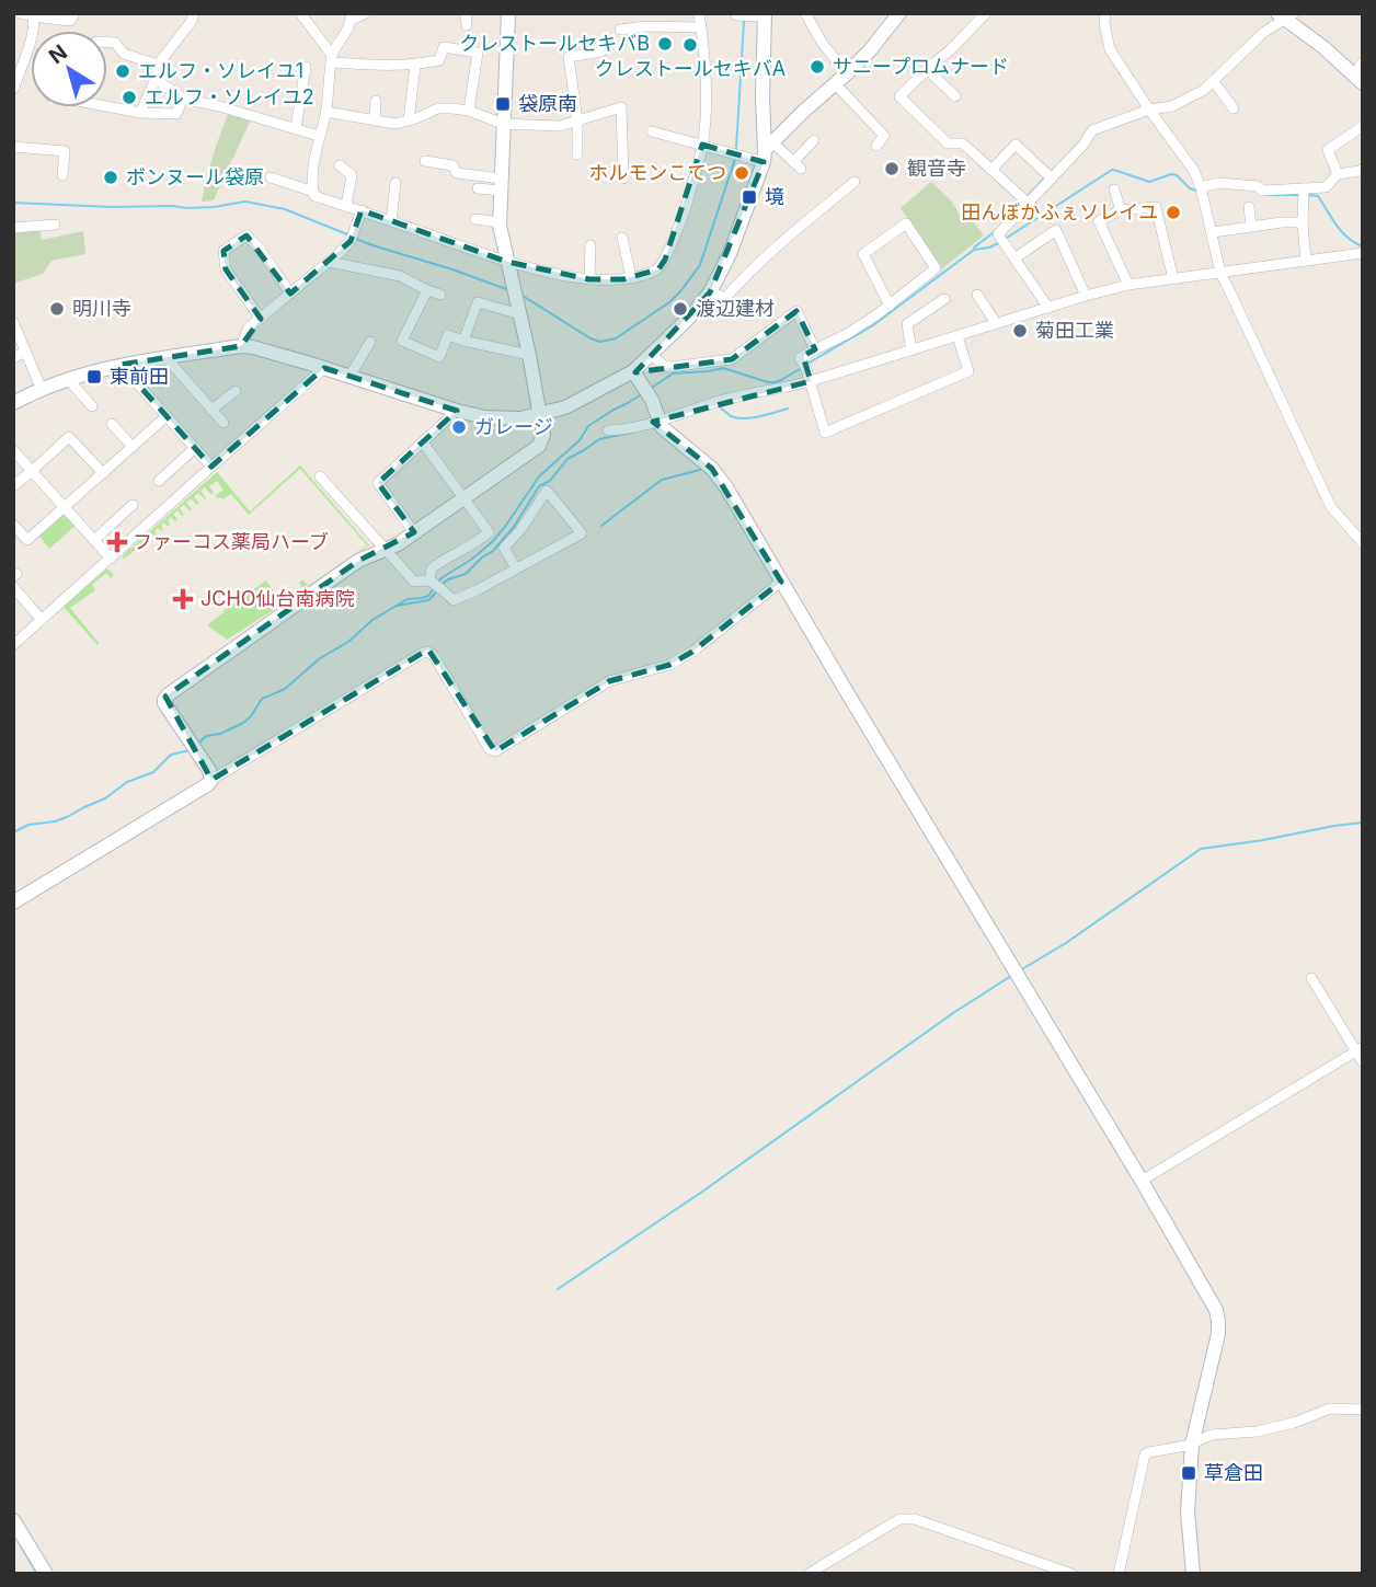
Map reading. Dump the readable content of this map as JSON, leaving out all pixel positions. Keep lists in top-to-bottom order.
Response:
{
  "places": {
    "other": [
      "クレストールセキバB",
      "クレストールセキバA",
      "サニープロムナード",
      "エルフ・ソレイユ1",
      "エルフ・ソレイユ2",
      "観音寺",
      "ホルモンこてつ",
      "ボンヌール袋原",
      "田んぼかふぇソレイユ",
      "明川寺",
      "渡辺建材",
      "菊田工業",
      "ガレージ"
    ],
    "transit": [
      "袋原南",
      "境",
      "東前田",
      "草倉田"
    ],
    "health": ["ファーコス薬局ハーブ", "JCHO仙台南病院"]
  },
  "north": "top left"
}
